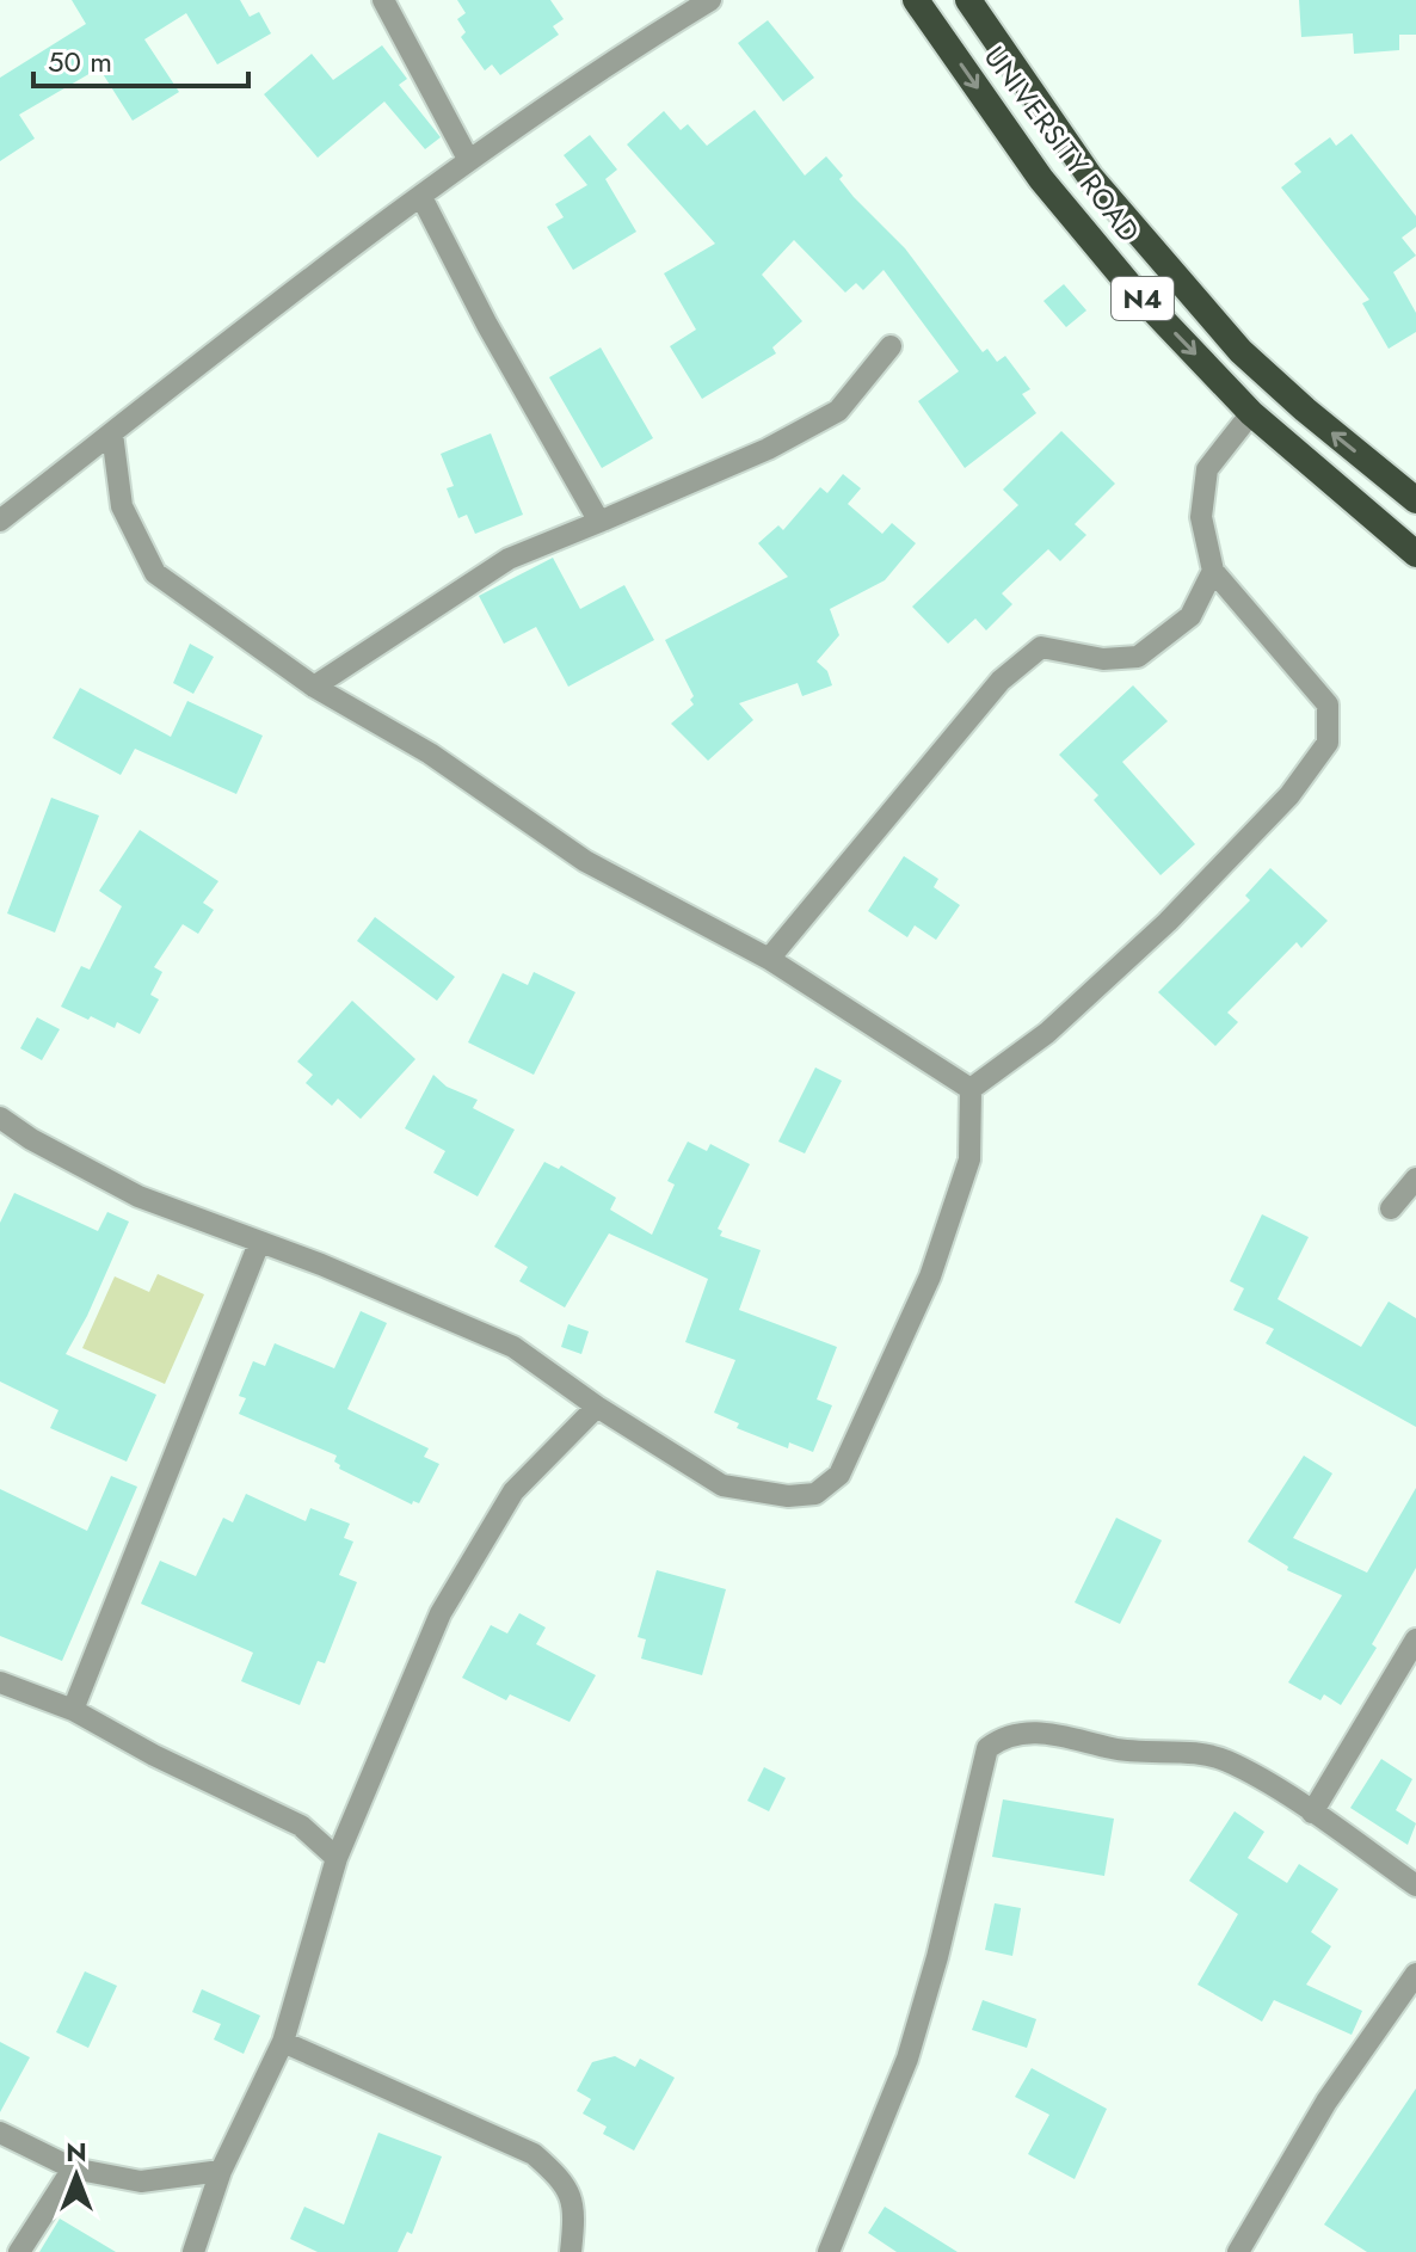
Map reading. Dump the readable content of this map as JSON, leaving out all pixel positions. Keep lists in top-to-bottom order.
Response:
{
  "streets": {
    "highway": ["UNIVERSITY ROAD", "N4"]
  },
  "scale_bar": "50 m",
  "north": "top"
}
